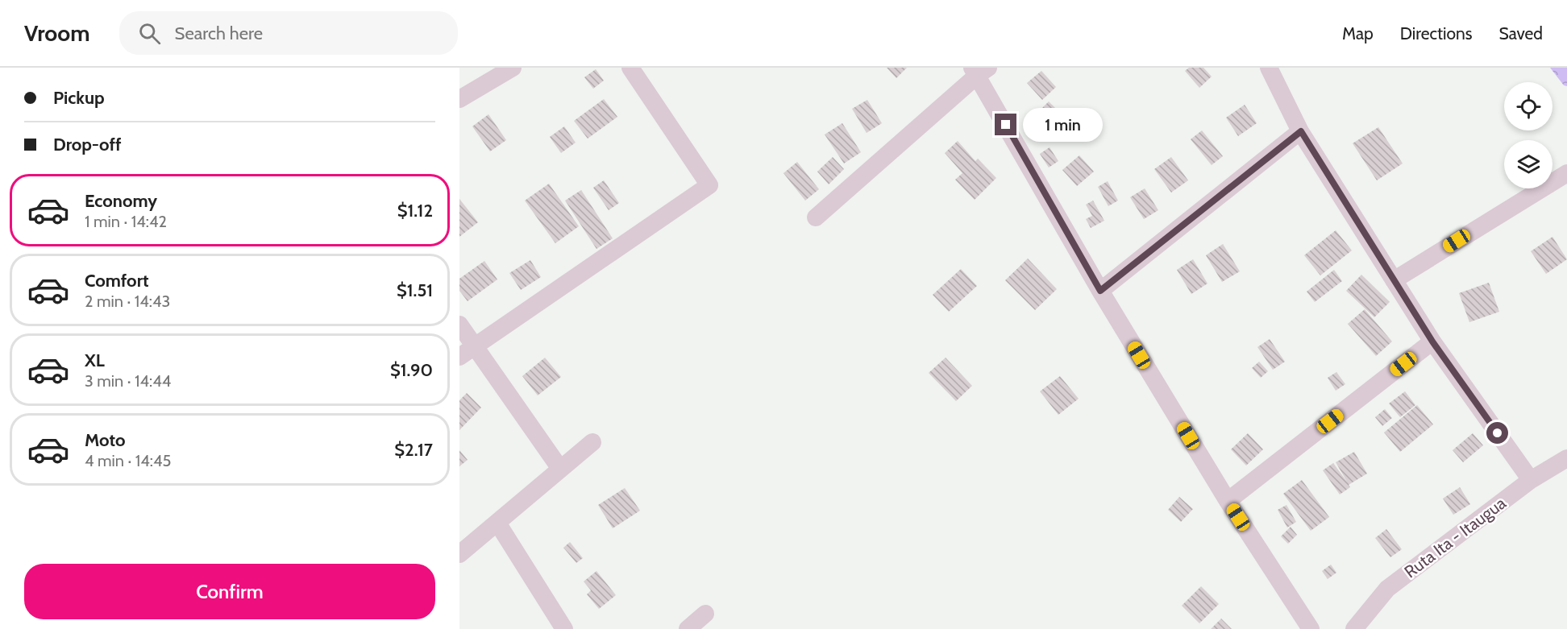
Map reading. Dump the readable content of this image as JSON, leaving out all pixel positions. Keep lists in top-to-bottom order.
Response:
{
  "streets": {
    "street": ["Ruta Ita - Itaugua"]
  },
  "page": {
    "header": "Vroom",
    "search": "Search here",
    "nav": ["Map", "Directions", "Saved"],
    "banner": ["Pickup", "Drop-off"],
    "bubble": "1 min",
    "list": [
      {
        "name": "Economy",
        "note": "1 min · 14:42",
        "value": "$1.12"
      },
      {
        "name": "Comfort",
        "note": "2 min · 14:43",
        "value": "$1.51"
      },
      {
        "name": "XL",
        "note": "3 min · 14:44",
        "value": "$1.90"
      },
      {
        "name": "Moto",
        "note": "4 min · 14:45",
        "value": "$2.17"
      }
    ],
    "buttons": "Confirm"
  }
}
